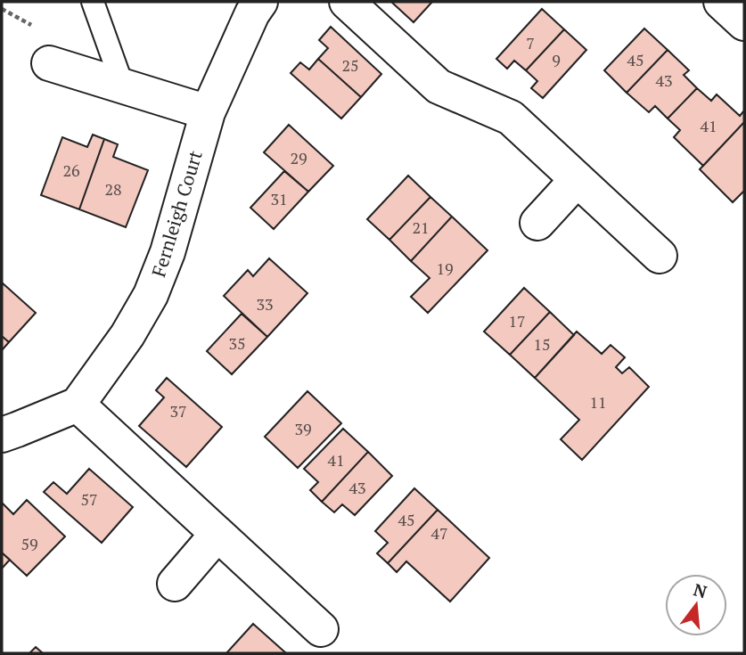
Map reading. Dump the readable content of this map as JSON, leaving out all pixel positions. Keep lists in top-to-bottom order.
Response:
{
  "streets": {
    "street": ["Fernleigh Court"]
  },
  "house_numbers": [
    "7",
    "9",
    "45",
    "25",
    "43",
    "41",
    "29",
    "26",
    "28",
    "31",
    "21",
    "19",
    "33",
    "17",
    "35",
    "15",
    "11",
    "37",
    "39",
    "41",
    "43",
    "57",
    "45",
    "47",
    "59"
  ],
  "north": "top"
}
